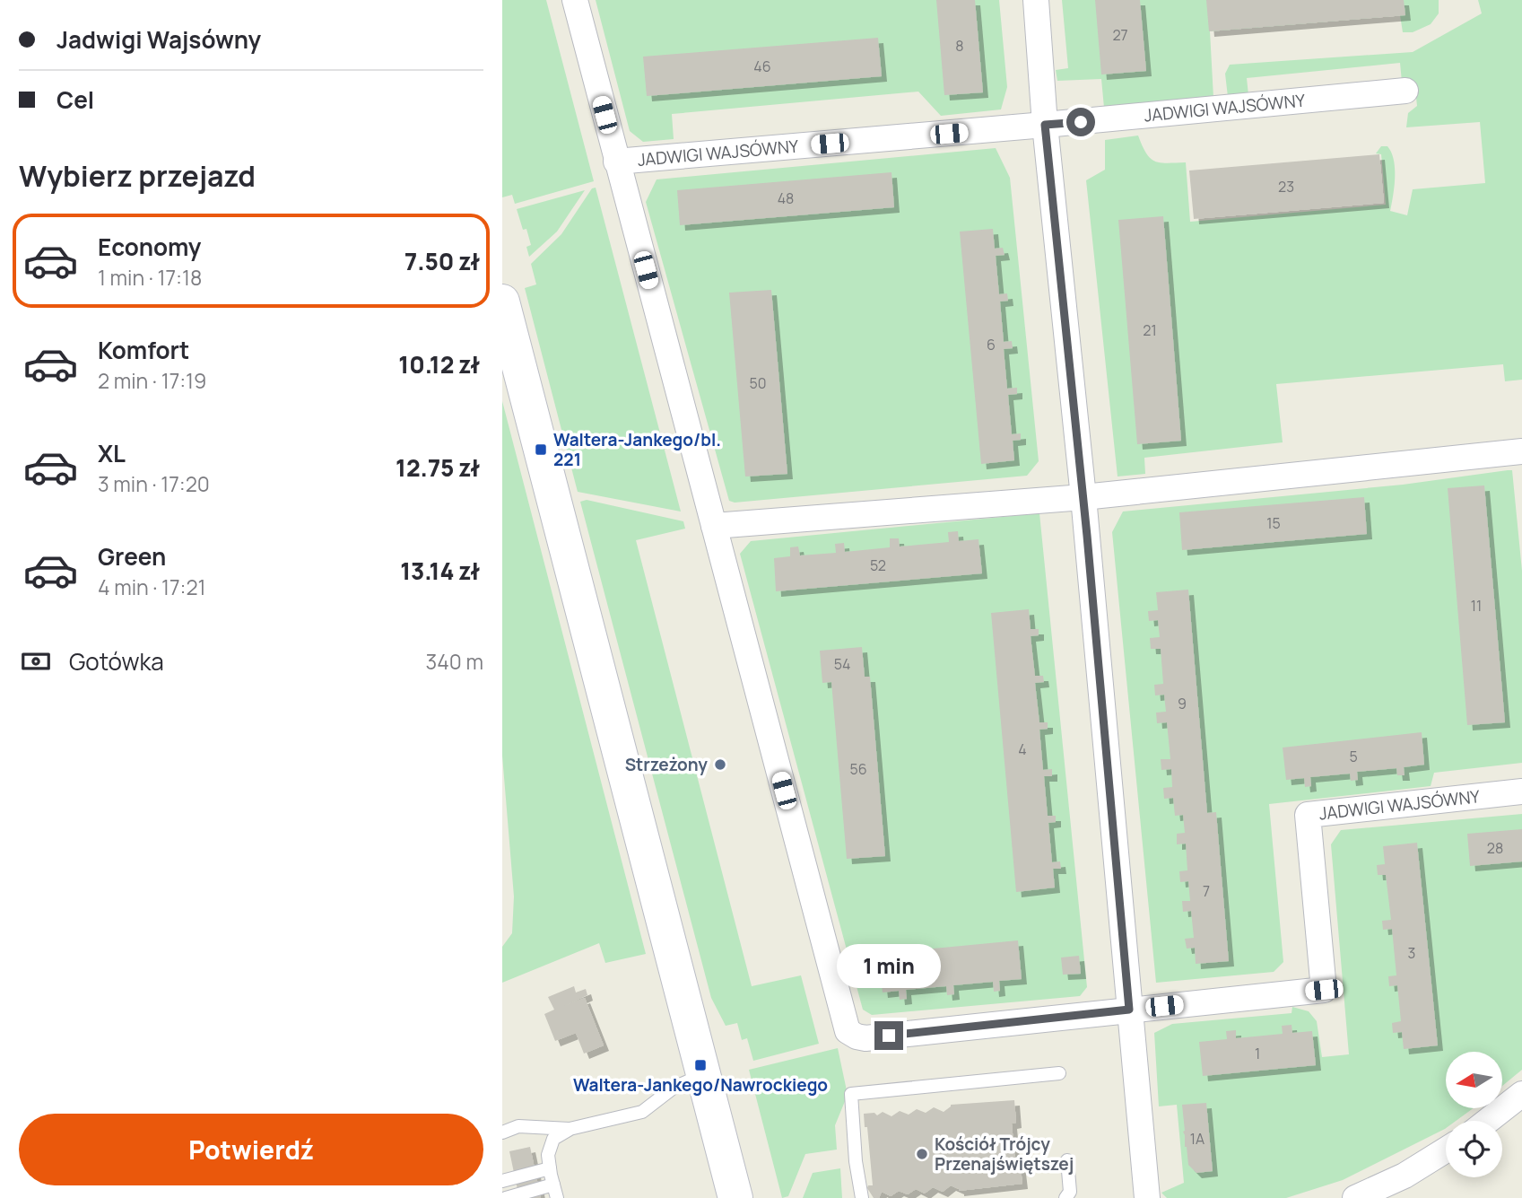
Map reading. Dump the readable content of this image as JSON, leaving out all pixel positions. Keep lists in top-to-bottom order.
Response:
{
  "streets": {
    "street": ["JADWIGI WAJSÓWNY"]
  },
  "places": {
    "transit": ["Waltera-Jankego/bl. 221", "Waltera-Jankego/Nawrockiego"],
    "other": ["Strzeżony", "Kościół Trójcy Przenajświętszej"]
  },
  "house_numbers": [
    "27",
    "8",
    "46",
    "23",
    "48",
    "21",
    "6",
    "50",
    "15",
    "52",
    "11",
    "54",
    "9",
    "4",
    "5",
    "56",
    "28",
    "7",
    "3",
    "1",
    "1A"
  ],
  "north": "left",
  "page": {
    "banner": ["Jadwigi Wajsówny", "Cel"],
    "heading": "Wybierz przejazd",
    "list": [
      {
        "name": "Economy",
        "note": "1 min · 17:18",
        "value": "7.50 zł"
      },
      {
        "name": "Komfort",
        "note": "2 min · 17:19",
        "value": "10.12 zł"
      },
      {
        "name": "XL",
        "note": "3 min · 17:20",
        "value": "12.75 zł"
      },
      {
        "name": "Green",
        "note": "4 min · 17:21",
        "value": "13.14 zł"
      }
    ],
    "pay": ["Gotówka", "340 m"],
    "bubble": "1 min",
    "buttons": "Potwierdź"
  }
}
